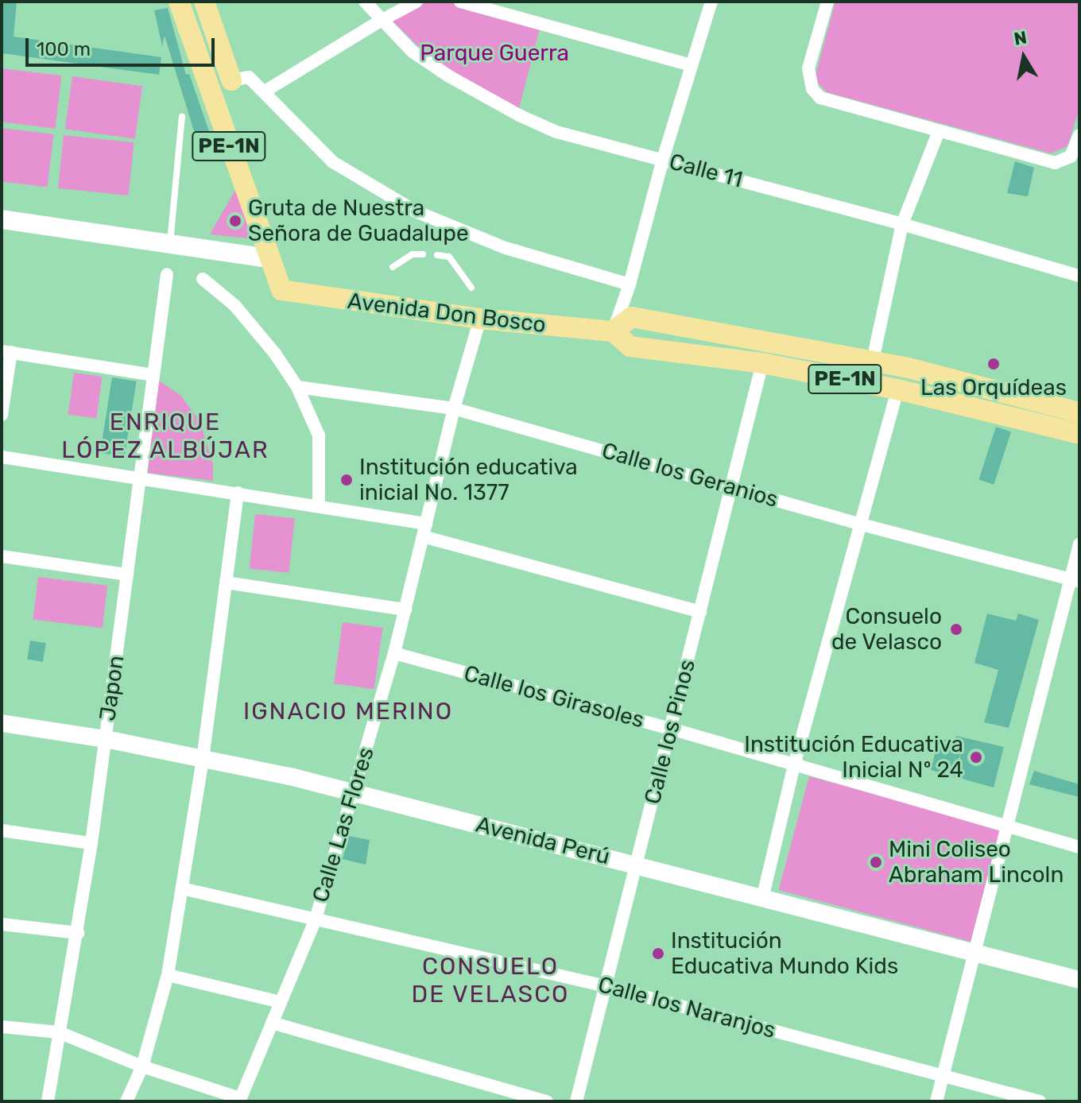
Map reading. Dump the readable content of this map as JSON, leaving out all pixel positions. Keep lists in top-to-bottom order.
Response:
{
  "streets": {
    "main road": ["PE-1N", "Avenida Don Bosco"],
    "street": [
      "Calle 11",
      "Calle los Geranios",
      "Japon",
      "Calle los Girasoles",
      "Calle los Pinos",
      "Calle Las Flores",
      "Avenida Perú",
      "Calle los Naranjos"
    ]
  },
  "crossings": [
    ["PE-1N", "Avenida Don Bosco"],
    ["Avenida Don Bosco", "Calle los Pinos"],
    ["Avenida Don Bosco", "Calle Las Flores"],
    ["Calle los Geranios", "Calle los Pinos"],
    ["Calle los Geranios", "Calle Las Flores"],
    ["Japon", "Avenida Perú"],
    ["Calle los Girasoles", "Calle los Pinos"],
    ["Calle los Girasoles", "Calle Las Flores"],
    ["Calle los Pinos", "Avenida Perú"],
    ["Calle los Pinos", "Calle los Naranjos"],
    ["Calle Las Flores", "Avenida Perú"],
    ["Calle Las Flores", "Calle los Naranjos"]
  ],
  "districts": ["ENRIQUE LÓPEZ ALBÚJAR", "IGNACIO MERINO", "CONSUELO DE VELASCO"],
  "parks": ["Parque Guerra"],
  "places": [
    "Gruta de Nuestra Señora de Guadalupe",
    "Las Orquídeas",
    "Institución educativa inicial No. 1377",
    "Consuelo de Velasco",
    "Institución Educativa Inicial Nº 24",
    "Mini Coliseo Abraham Lincoln",
    "Institución Educativa Mundo Kids"
  ],
  "scale_bar": "100 m",
  "north": "top"
}
